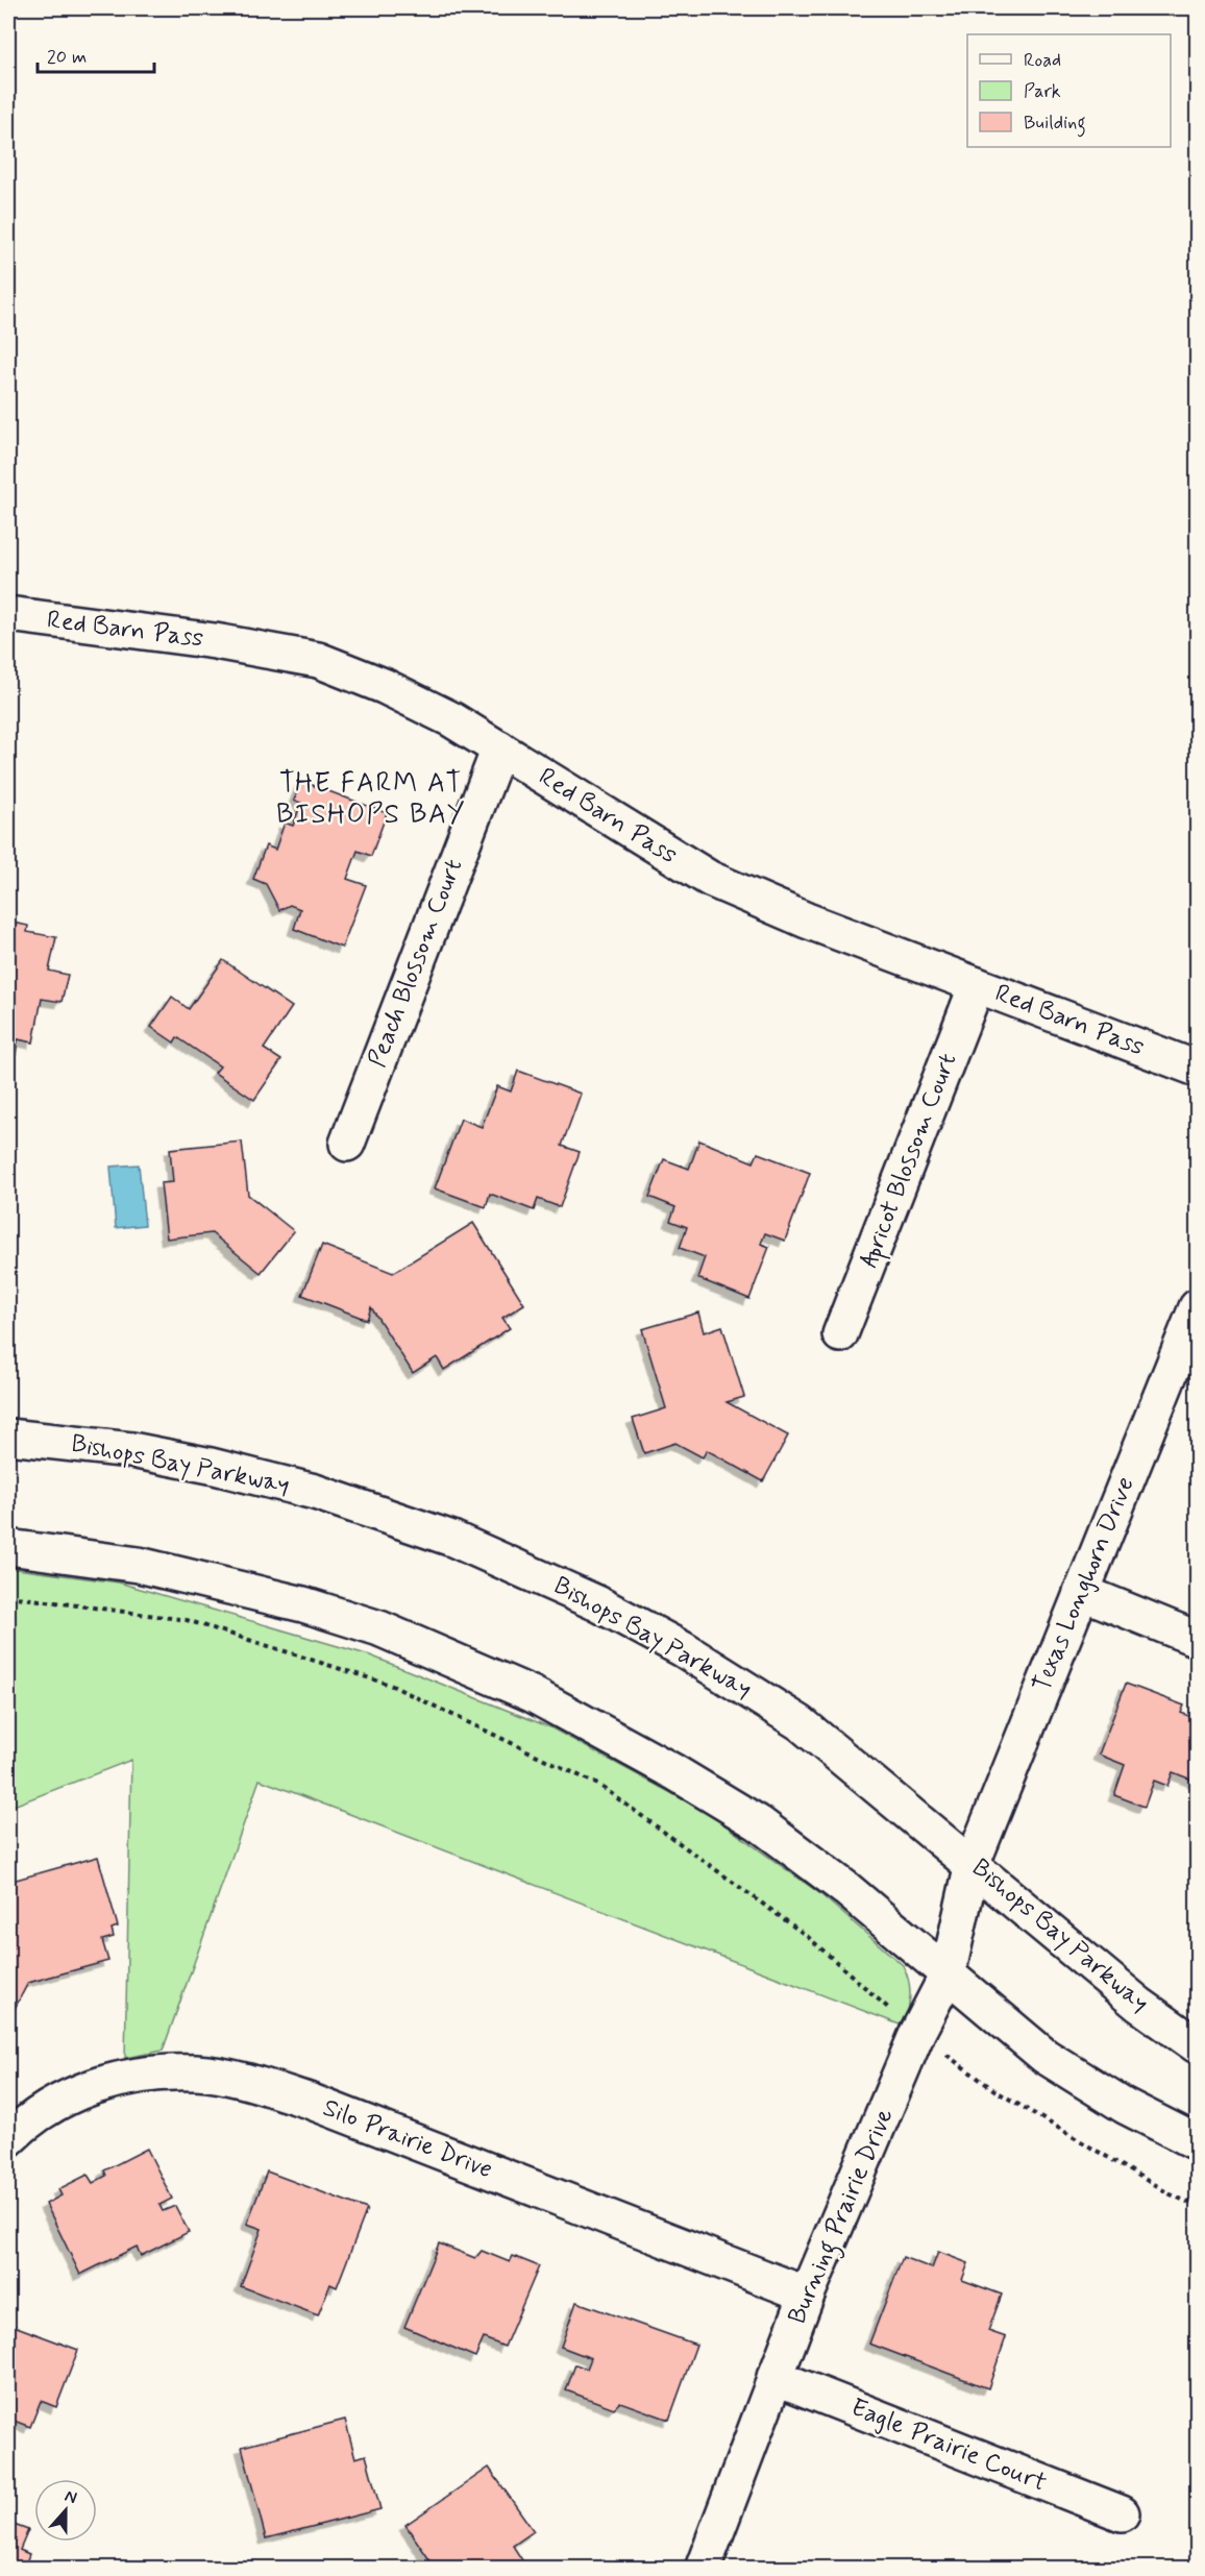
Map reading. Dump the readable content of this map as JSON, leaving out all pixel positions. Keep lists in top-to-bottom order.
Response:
{
  "streets": {
    "street": [
      "Red Barn Pass",
      "Peach Blossom Court",
      "Apricot Blossom Court",
      "Bishops Bay Parkway",
      "Texas Longhorn Drive",
      "Silo Prairie Drive",
      "Burning Prairie Drive",
      "Eagle Prairie Court"
    ]
  },
  "crossings": [
    ["Red Barn Pass", "Peach Blossom Court"],
    ["Red Barn Pass", "Apricot Blossom Court"],
    ["Bishops Bay Parkway", "Texas Longhorn Drive"],
    ["Bishops Bay Parkway", "Burning Prairie Drive"],
    ["Texas Longhorn Drive", "Burning Prairie Drive"],
    ["Silo Prairie Drive", "Burning Prairie Drive"],
    ["Burning Prairie Drive", "Eagle Prairie Court"]
  ],
  "districts": ["THE FARM AT BISHOPS BAY"],
  "legend": ["Road", "Park", "Building"],
  "scale_bar": "20 m",
  "north": "top"
}
